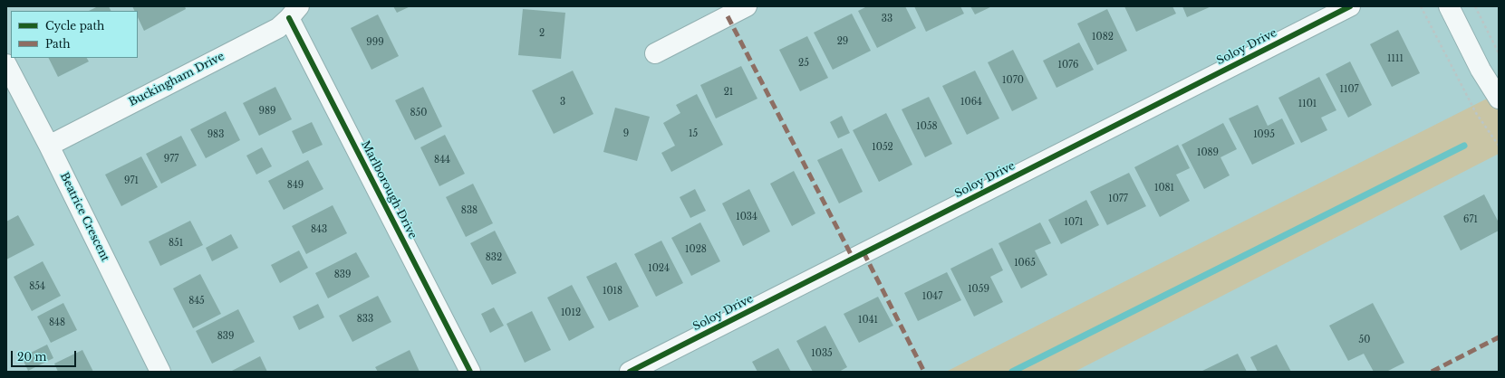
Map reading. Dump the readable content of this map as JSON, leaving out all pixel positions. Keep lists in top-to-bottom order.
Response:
{
  "streets": {
    "street": [
      "Soloy Drive",
      "Buckingham Drive",
      "Marlborough Drive",
      "Beatrice Crescent"
    ]
  },
  "crossings": [
    ["Buckingham Drive", "Marlborough Drive"],
    ["Buckingham Drive", "Beatrice Crescent"]
  ],
  "house_numbers": [
    "33",
    "2",
    "1082",
    "29",
    "999",
    "1111",
    "25",
    "1076",
    "1070",
    "1107",
    "21",
    "3",
    "1064",
    "1101",
    "989",
    "850",
    "1058",
    "9",
    "15",
    "983",
    "1095",
    "1052",
    "1089",
    "977",
    "844",
    "971",
    "849",
    "1081",
    "1077",
    "838",
    "1034",
    "671",
    "1071",
    "843",
    "851",
    "1028",
    "832",
    "1065",
    "1024",
    "839",
    "854",
    "1059",
    "1018",
    "1047",
    "845",
    "1012",
    "833",
    "1041",
    "848",
    "839",
    "50",
    "1035"
  ],
  "legend": ["Cycle path", "Path"],
  "scale_bar": "20 m"
}
